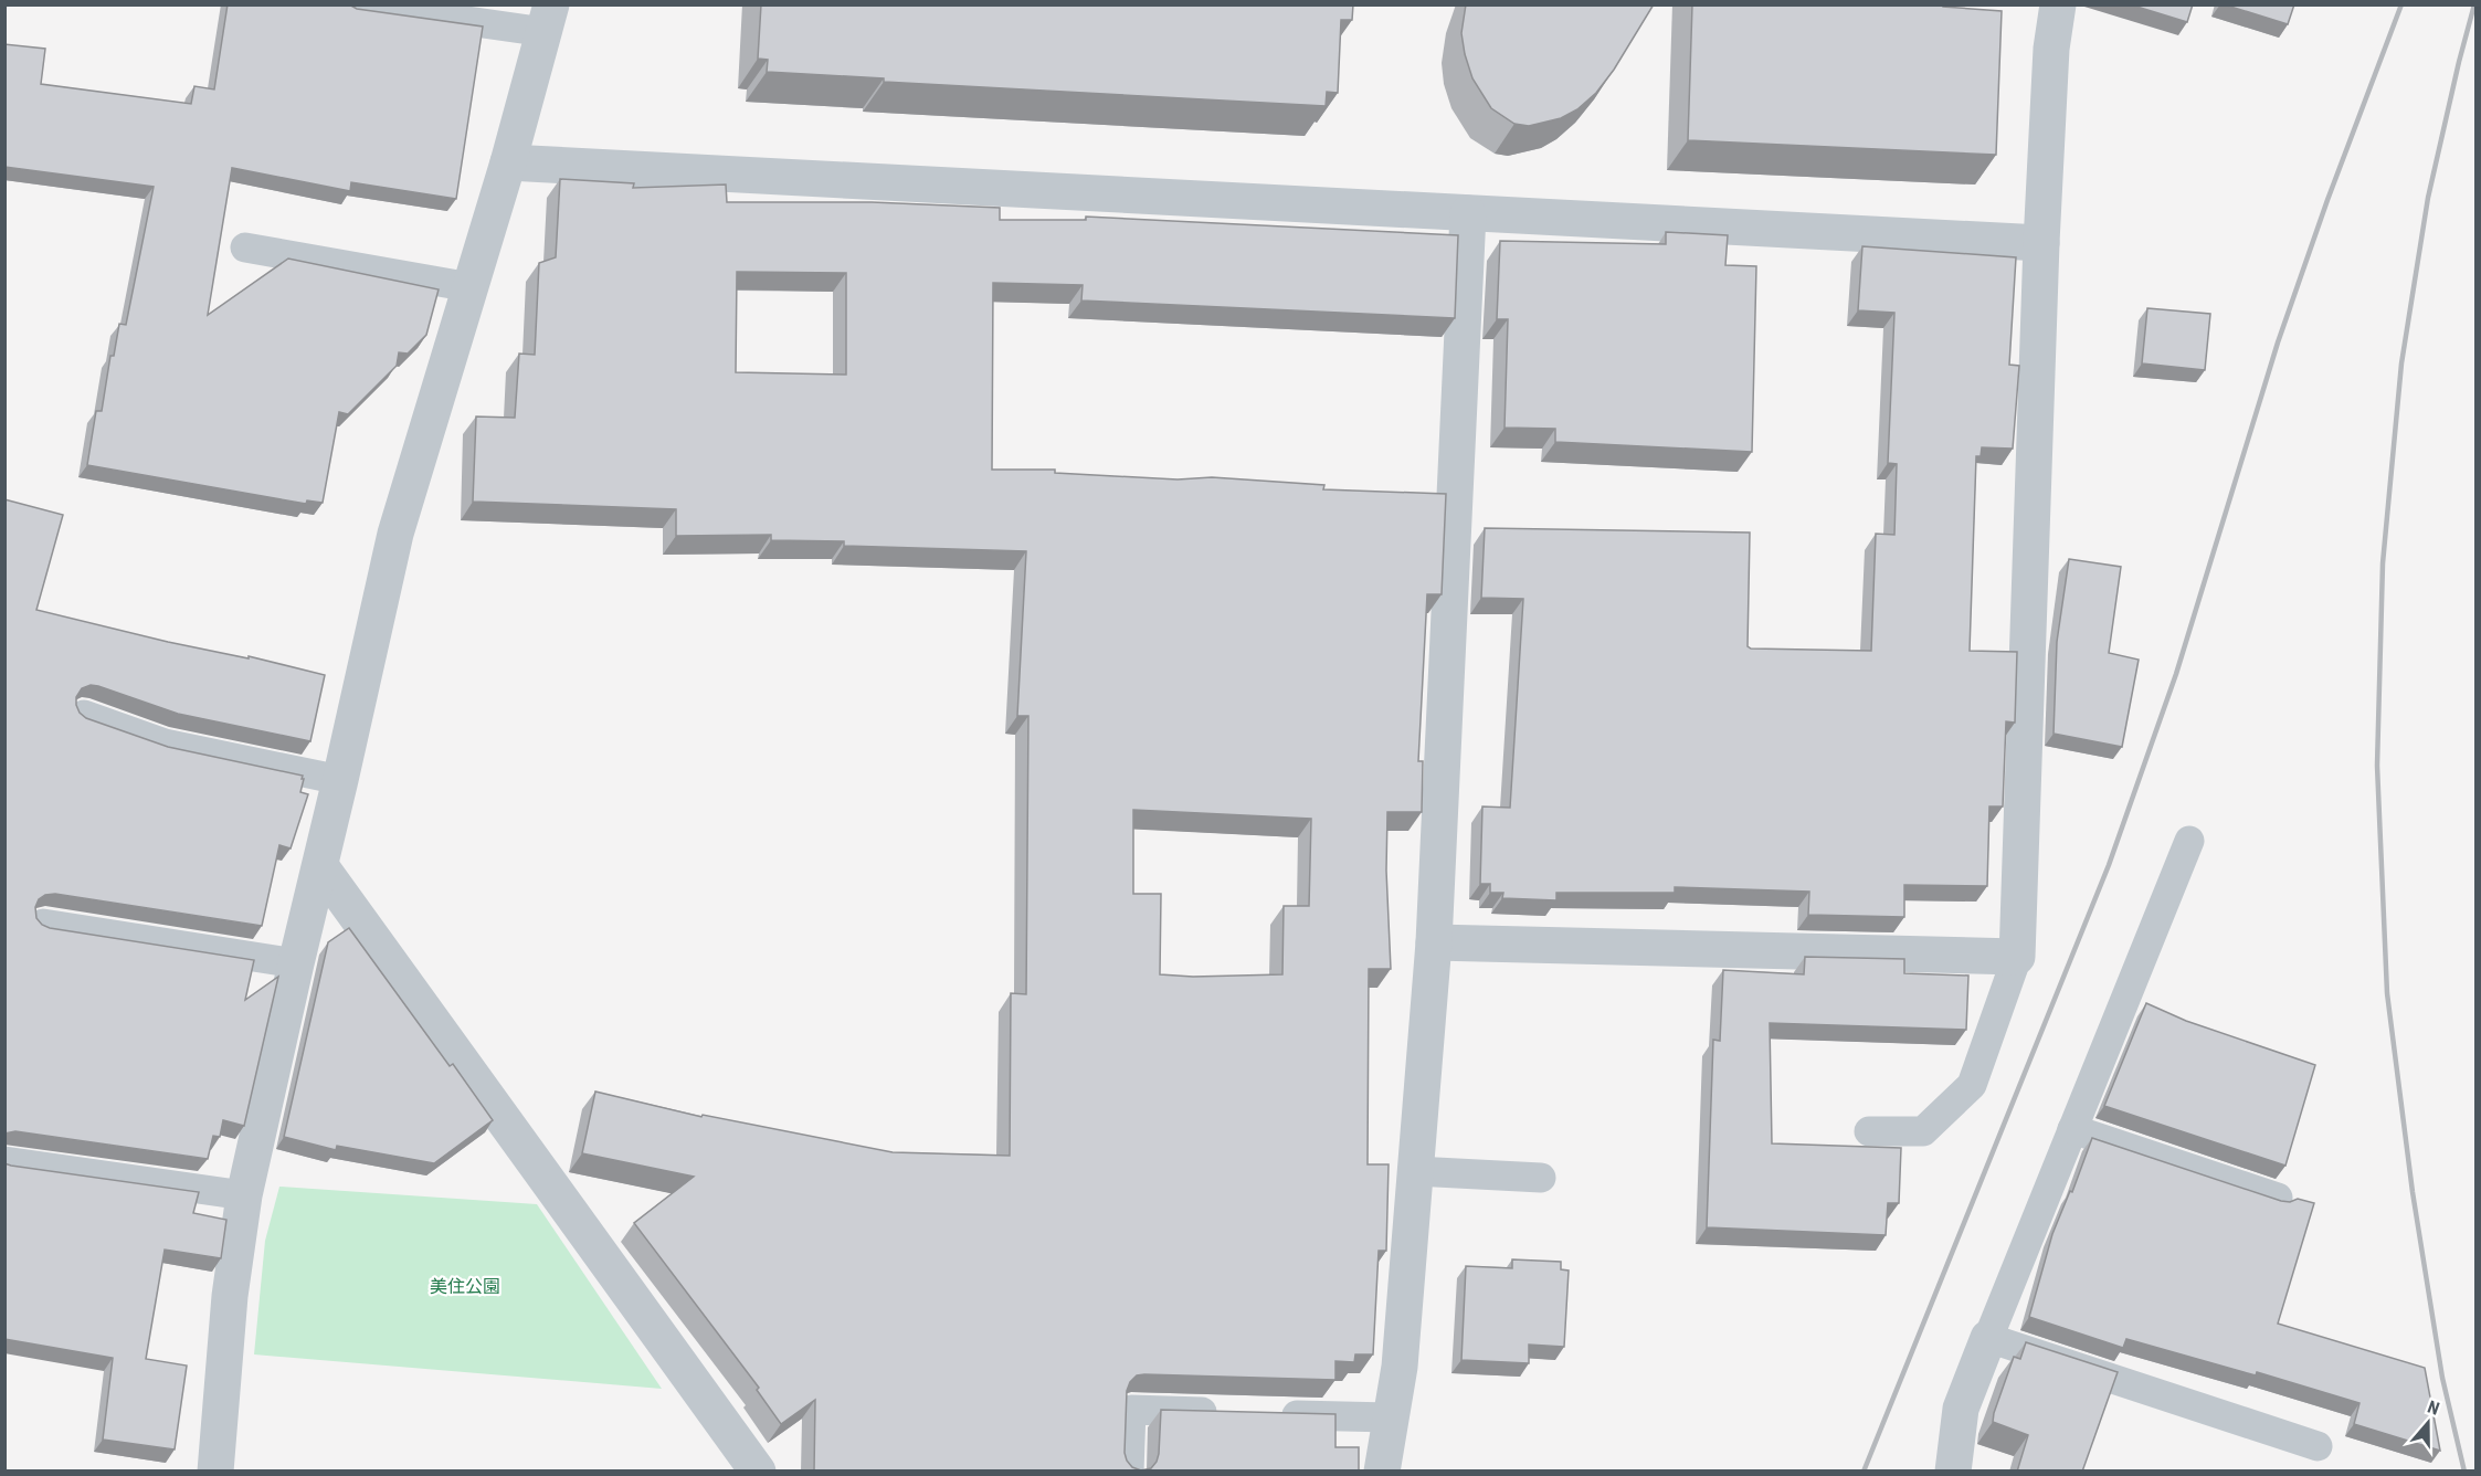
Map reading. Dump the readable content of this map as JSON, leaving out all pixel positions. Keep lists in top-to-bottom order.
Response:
{
  "parks": ["美住公園"],
  "north": "top"
}
